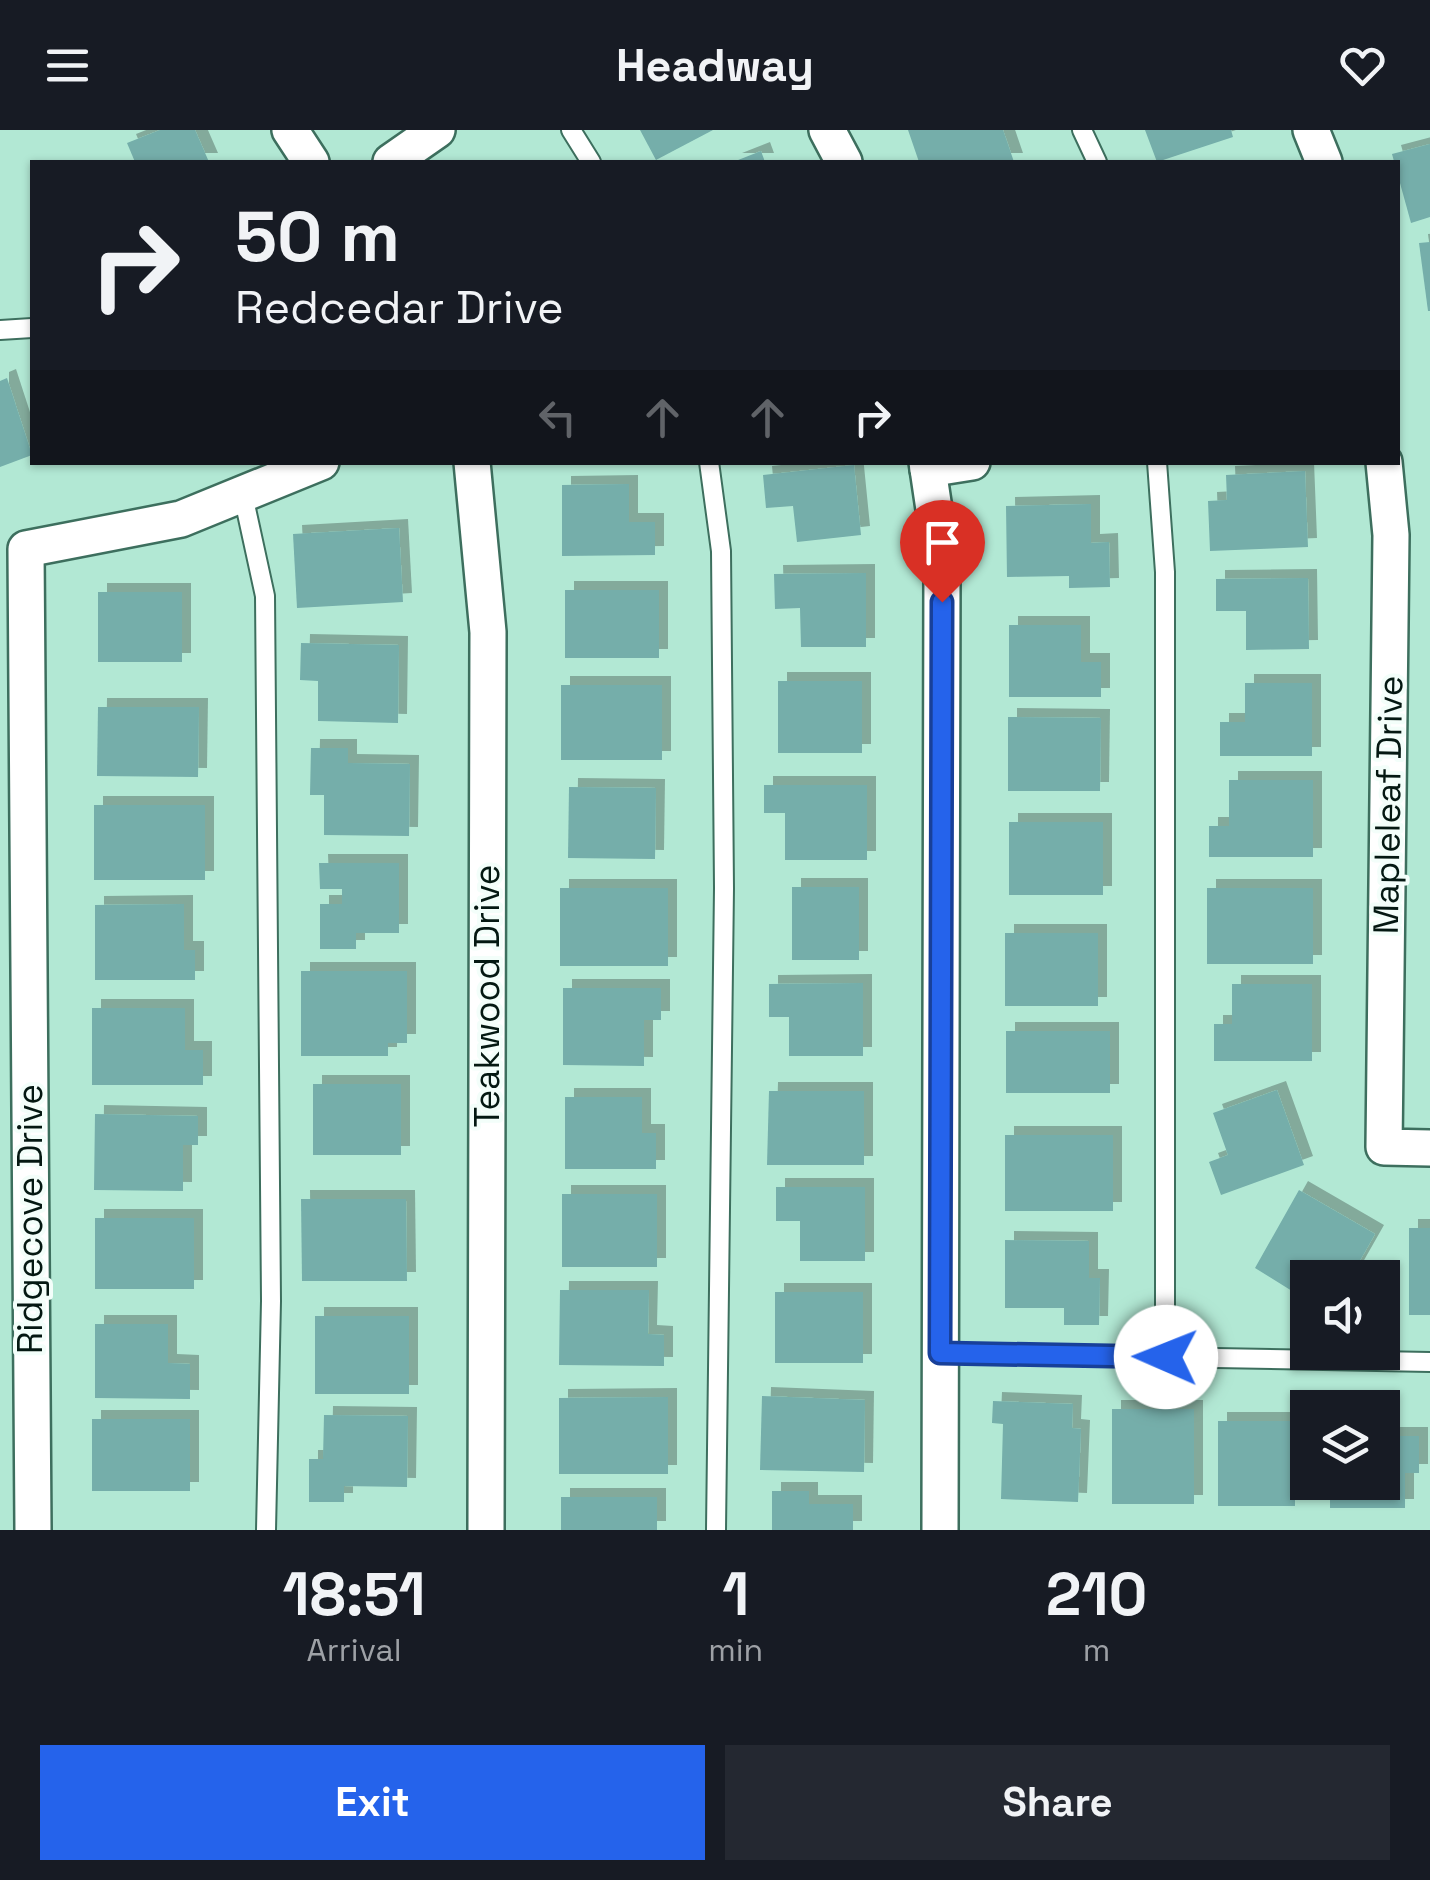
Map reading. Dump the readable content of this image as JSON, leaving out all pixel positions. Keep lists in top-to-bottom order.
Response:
{
  "streets": {
    "street": ["Mapleleaf Drive", "Teakwood Drive", "Ridgecove Drive"]
  },
  "page": {
    "header": "Headway",
    "turn": ["50 m", "Redcedar Drive"],
    "eta": [
      "18:51",
      "Arrival",
      "1",
      "min",
      "210",
      "m"
    ],
    "buttons": ["Exit", "Share"]
  }
}
